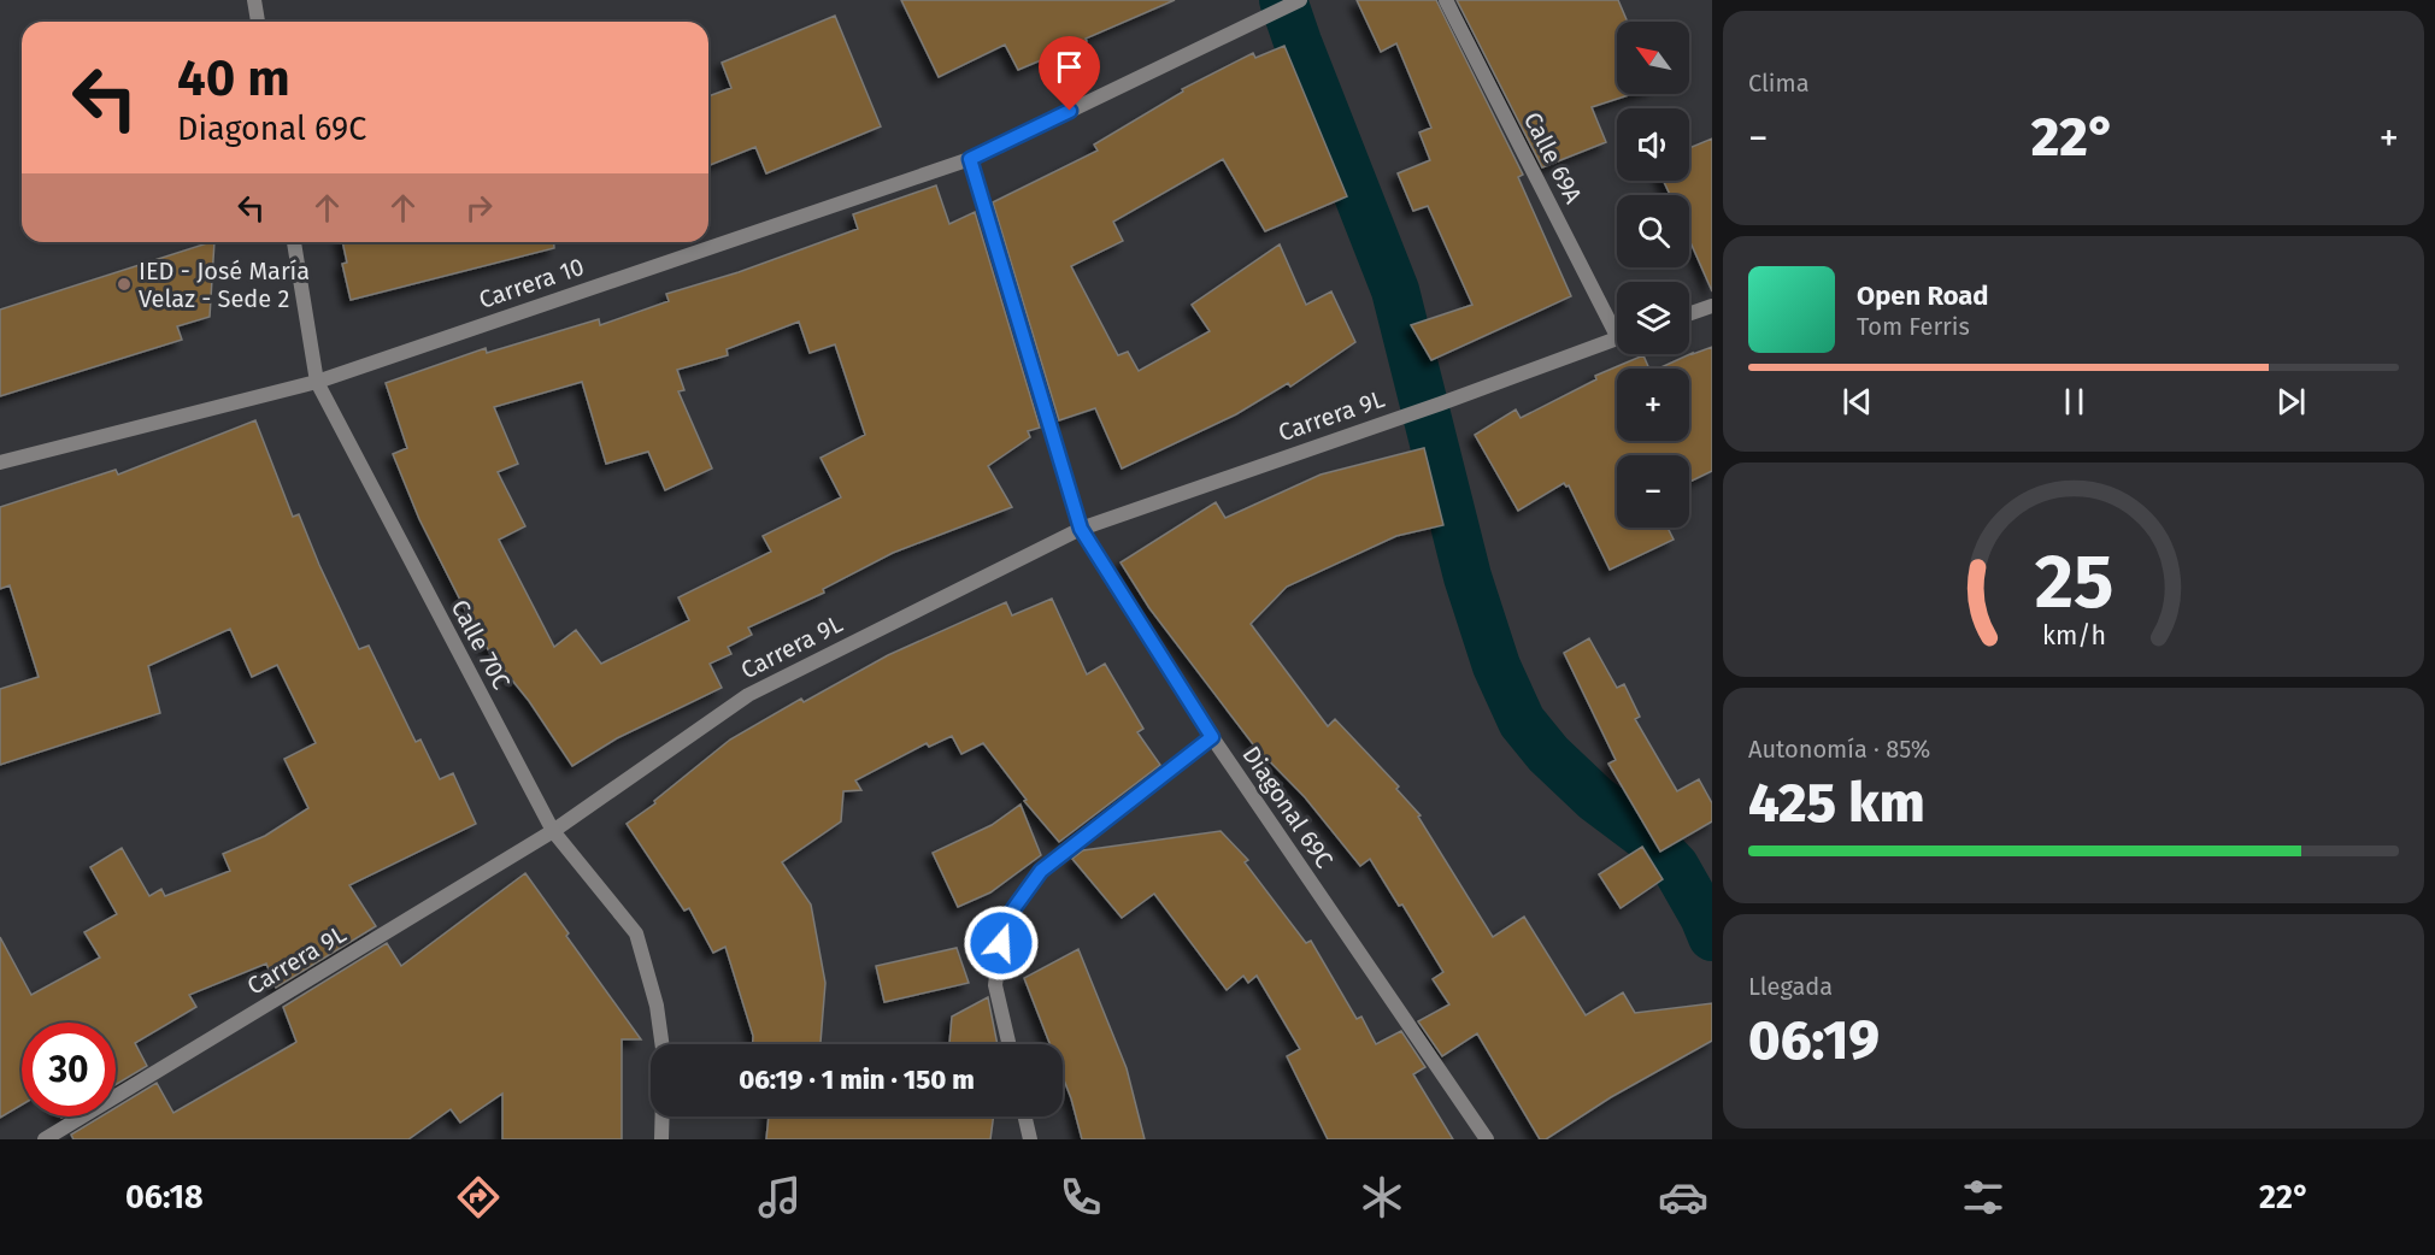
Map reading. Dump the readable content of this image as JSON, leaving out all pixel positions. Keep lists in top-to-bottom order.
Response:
{
  "streets": {
    "street": [
      "Calle 69A",
      "Carrera 10",
      "Carrera 9L",
      "Calle 70C",
      "Diagonal 69C"
    ]
  },
  "crossings": [
    ["Carrera 10", "Calle 70C"],
    ["Carrera 10", "Diagonal 69C"],
    ["Carrera 9L", "Calle 70C"],
    ["Carrera 9L", "Diagonal 69C"]
  ],
  "places": ["IED - José María Velaz - Sede 2"],
  "north": "top left",
  "page": {
    "tile": [
      "Clima",
      ["Autonomía · 85%", "425 km"],
      ["Llegada", "06:19"]
    ],
    "map_buttons": ["+", "−"],
    "turn": ["40 m", "Diagonal 69C"],
    "heat": ["−", "22°", "+"],
    "song": ["Open Road", "Tom Ferris"],
    "limit": "30",
    "trip": "06:19 · 1 min · 150 m",
    "tabs": ["06:18", "22°"],
    "gauge": ["25", "km/h"]
  }
}
